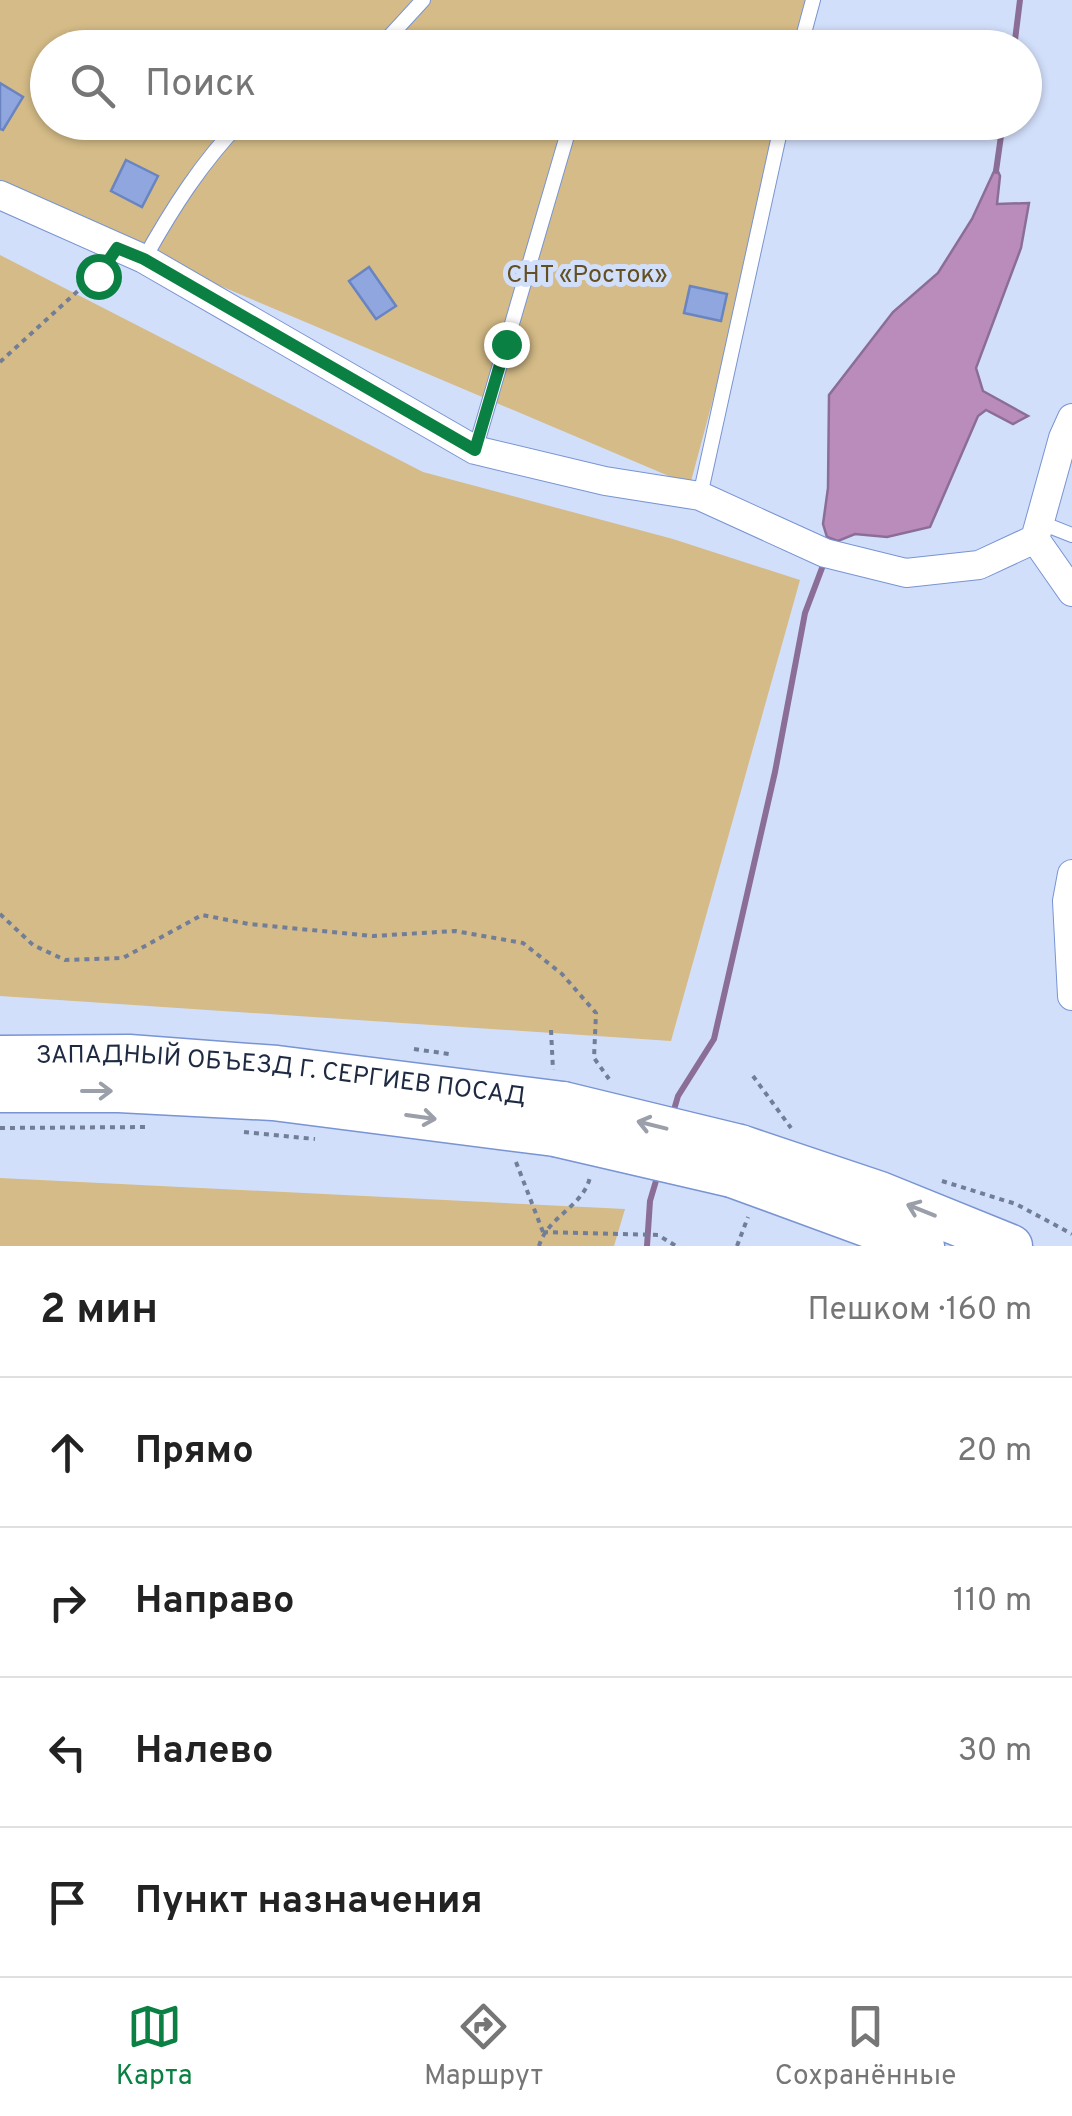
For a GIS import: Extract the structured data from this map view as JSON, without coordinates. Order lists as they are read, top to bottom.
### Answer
{
  "streets": {
    "main road": ["ЗАПАДНЫЙ ОБЪЕЗД Г. СЕРГИЕВ ПОСАД"]
  },
  "parks": ["СНТ «Росток»"],
  "page": {
    "search": "Поиск",
    "heading": ["2 мин", "Пешком · 160 m"],
    "list": [
      ["Прямо", "20 m"],
      ["Направо", "110 m"],
      ["Налево", "30 m"],
      "Пункт назначения"
    ],
    "nav": ["Карта", "Маршрут", "Сохранённые"]
  }
}
